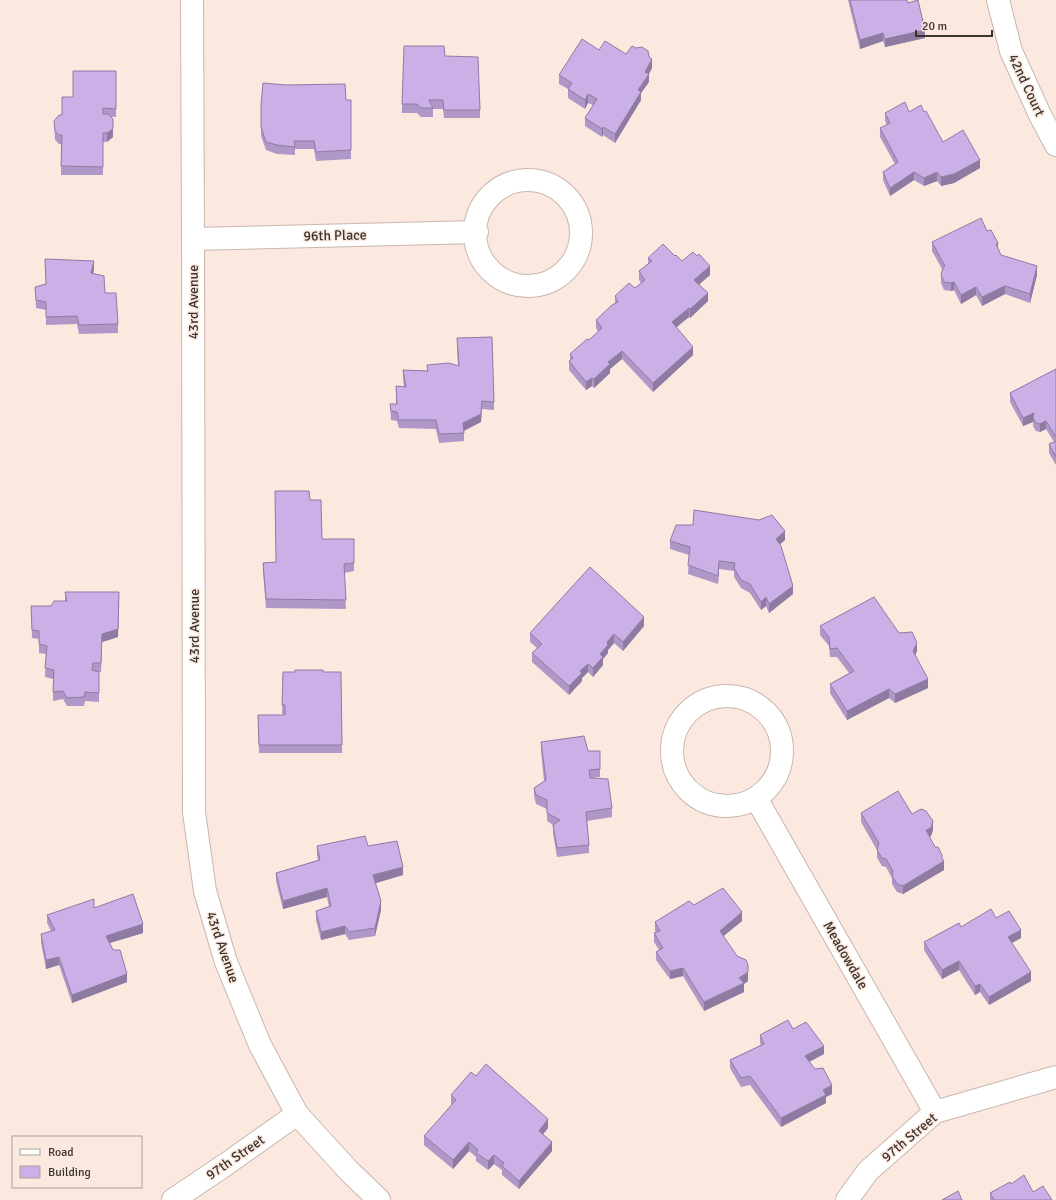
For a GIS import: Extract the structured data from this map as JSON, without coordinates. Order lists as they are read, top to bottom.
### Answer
{
  "streets": {
    "street": [
      "42nd Court",
      "96th Place",
      "43rd Avenue",
      "Meadowdale",
      "97th Street"
    ]
  },
  "crossings": [
    ["96th Place", "43rd Avenue"],
    ["43rd Avenue", "97th Street"],
    ["Meadowdale", "97th Street"]
  ],
  "legend": ["Road", "Building"],
  "scale_bar": "20 m"
}
